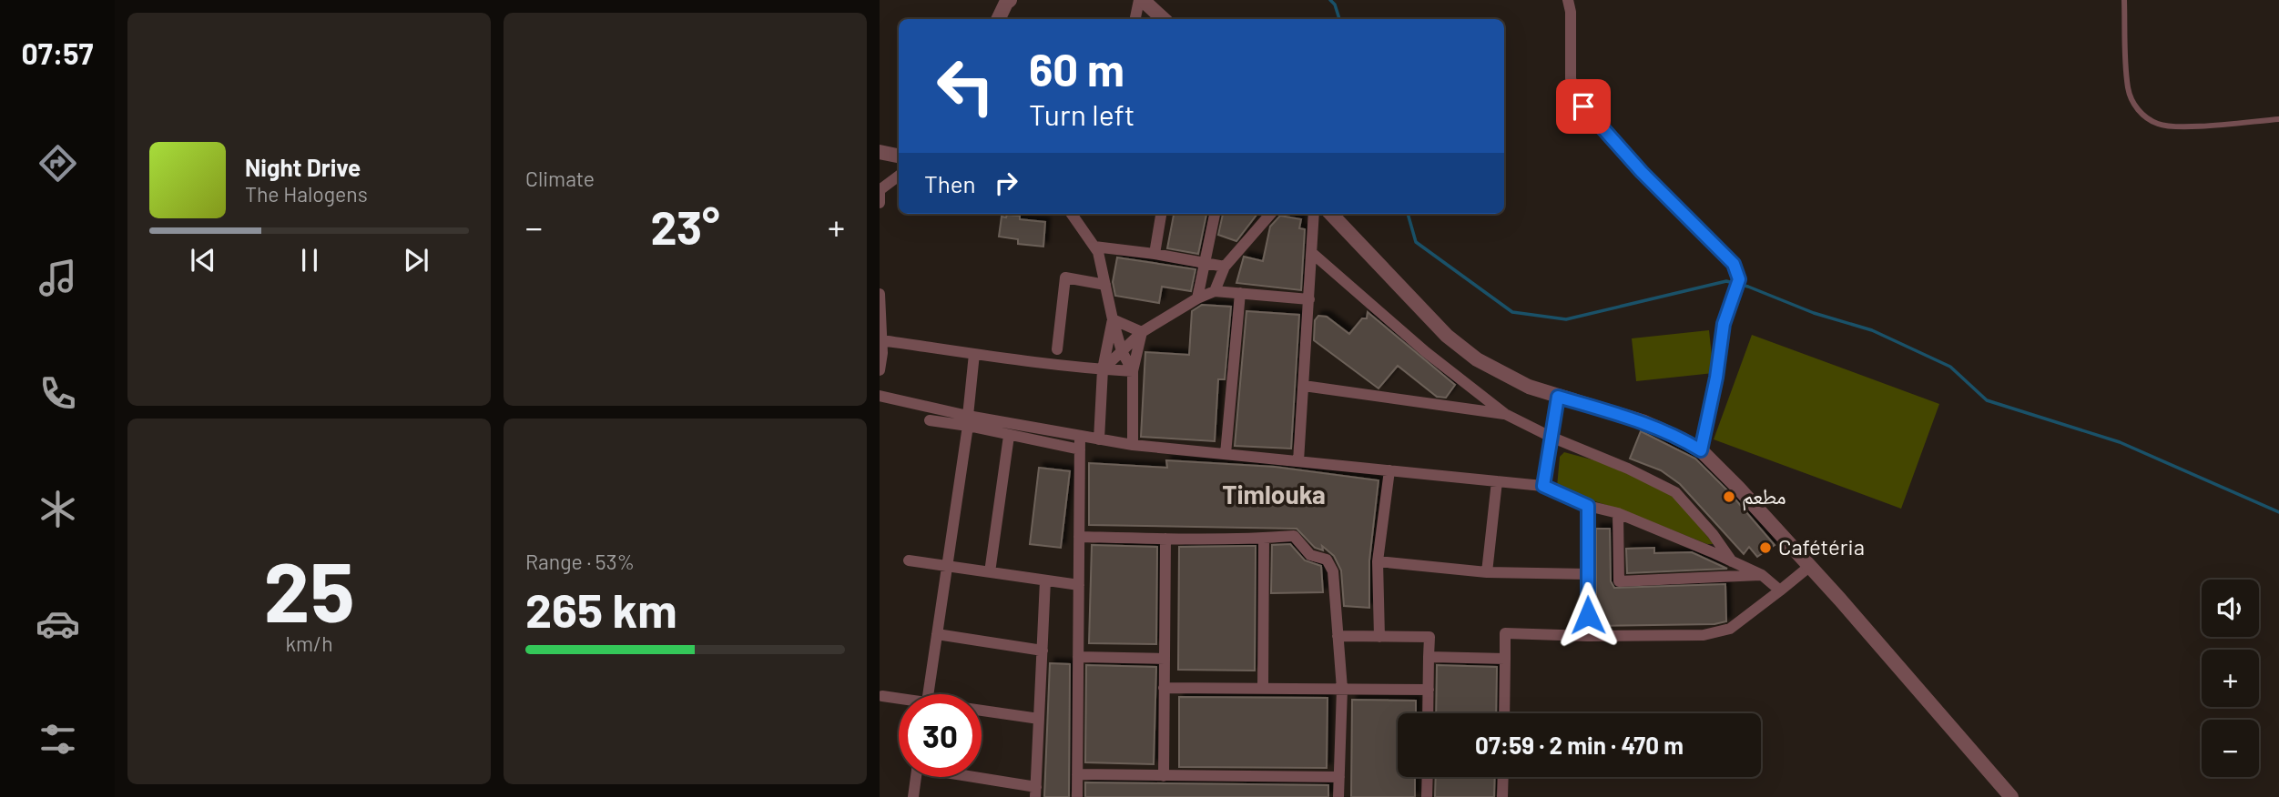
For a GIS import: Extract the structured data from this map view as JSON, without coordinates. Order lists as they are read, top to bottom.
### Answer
{
  "districts": ["Timlouka"],
  "places": ["مطعم", "Cafétéria"],
  "page": {
    "tabs": "07:57",
    "tile": [
      "Climate",
      ["25", "km/h"],
      ["Range · 53%", "265 km"]
    ],
    "turn": ["60 m", "Turn left"],
    "song": ["Night Drive", "The Halogens"],
    "then": "Then",
    "heat": ["−", "23°", "+"],
    "map_buttons": ["+", "−"],
    "limit": "30",
    "trip": "07:59 · 2 min · 470 m"
  }
}
